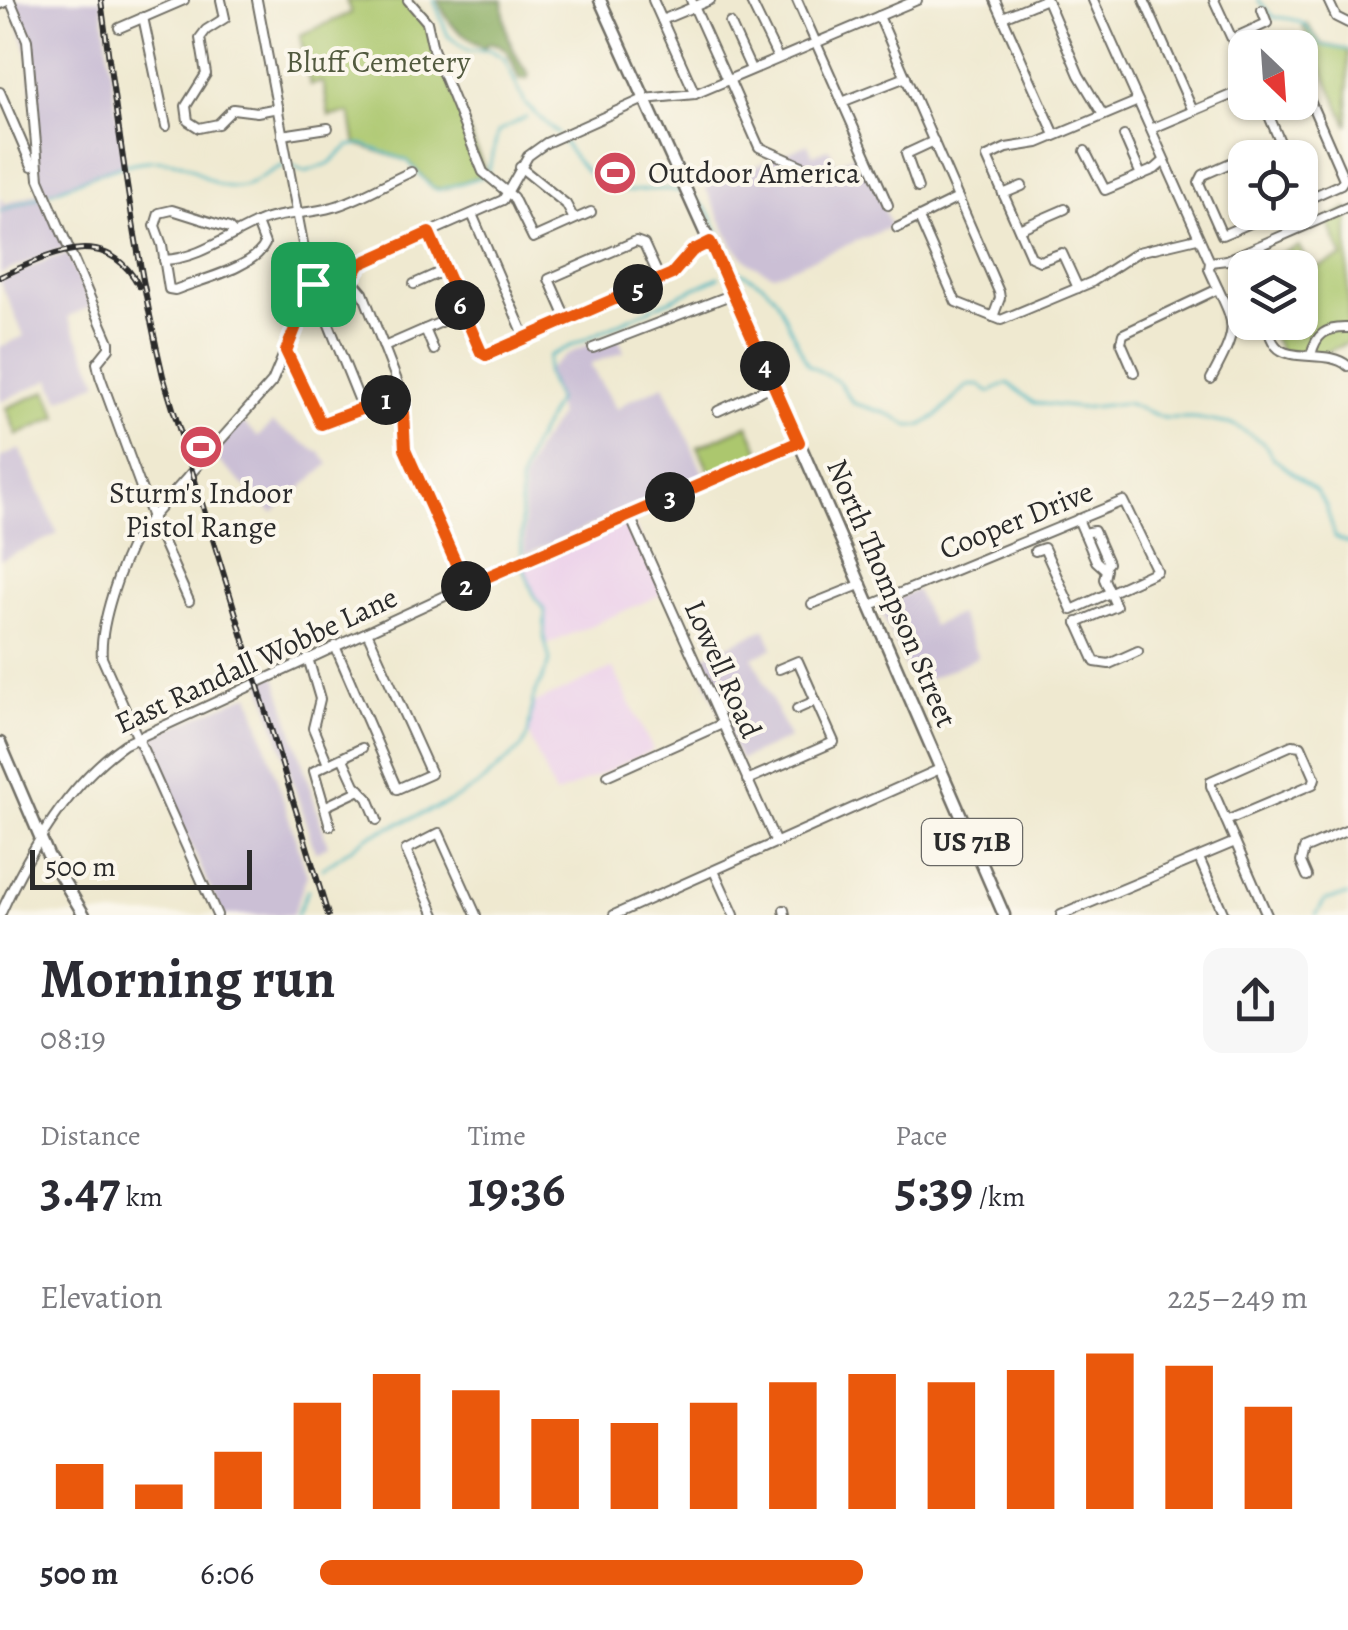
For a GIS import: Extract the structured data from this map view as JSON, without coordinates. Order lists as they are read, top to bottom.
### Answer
{
  "streets": {
    "main road": ["North Thompson Street", "US 71B"],
    "street": ["Cooper Drive", "East Randall Wobbe Lane", "Lowell Road"]
  },
  "crossings": [
    ["Cooper Drive", "North Thompson Street"],
    ["North Thompson Street", "East Randall Wobbe Lane"],
    ["North Thompson Street", "US 71B"],
    ["East Randall Wobbe Lane", "Lowell Road"]
  ],
  "parks": ["Bluff Cemetery"],
  "places": {
    "sports": ["Outdoor America", "Sturm's Indoor Pistol Range"]
  },
  "scale_bar": "500 m",
  "north": "bottom right",
  "page": {
    "pins": [
      "5",
      "6",
      "4",
      "1",
      "3",
      "2"
    ],
    "scale": "500 m",
    "heading": ["Morning run", "08:19"],
    "stats": [
      ["Distance", "3.47 km"],
      ["Time", "19:36"],
      ["Pace", "5:39 /km"]
    ],
    "chart": ["Elevation", "225–249 m"],
    "list": [
      {
        "name": "500 m",
        "note": "6:06"
      }
    ]
  }
}
